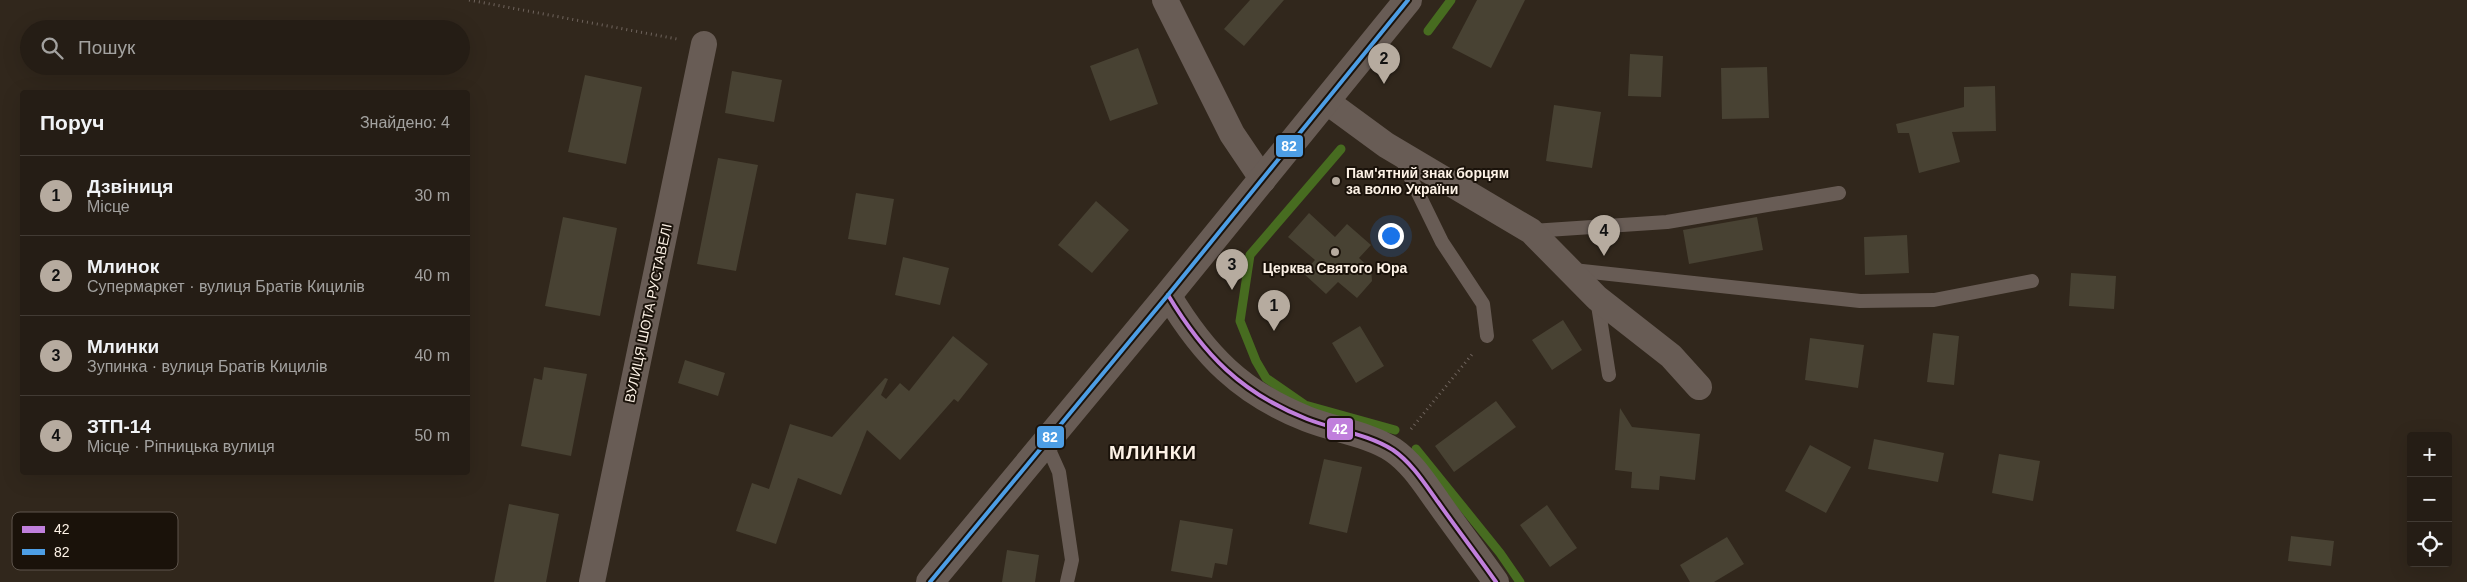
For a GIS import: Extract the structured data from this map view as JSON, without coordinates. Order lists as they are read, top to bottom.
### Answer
{
  "streets": {
    "street": ["ВУЛИЦЯ ШОТА РУСТАВЕЛІ"]
  },
  "districts": ["МЛИНКИ"],
  "places": ["Пам'ятний знак борцям за волю України", "Церква Святого Юра"],
  "lines": ["transit line 82", "transit line 42"],
  "legend": ["42", "82"],
  "page": {
    "search": "Пошук",
    "pins": [
      "2",
      "4",
      "3",
      "1"
    ],
    "heading": ["Поруч", "Знайдено: 4"],
    "list": [
      {
        "mark": "1",
        "name": "Дзвіниця",
        "note": "Місце",
        "value": "30 m"
      },
      {
        "mark": "2",
        "name": "Млинок",
        "note": "Супермаркет · вулиця Братів Кицилів",
        "value": "40 m"
      },
      {
        "mark": "3",
        "name": "Млинки",
        "note": "Зупинка · вулиця Братів Кицилів",
        "value": "40 m"
      },
      {
        "mark": "4",
        "name": "ЗТП-14",
        "note": "Місце · Ріпницька вулиця",
        "value": "50 m"
      }
    ],
    "map_buttons": ["+", "−"]
  }
}
